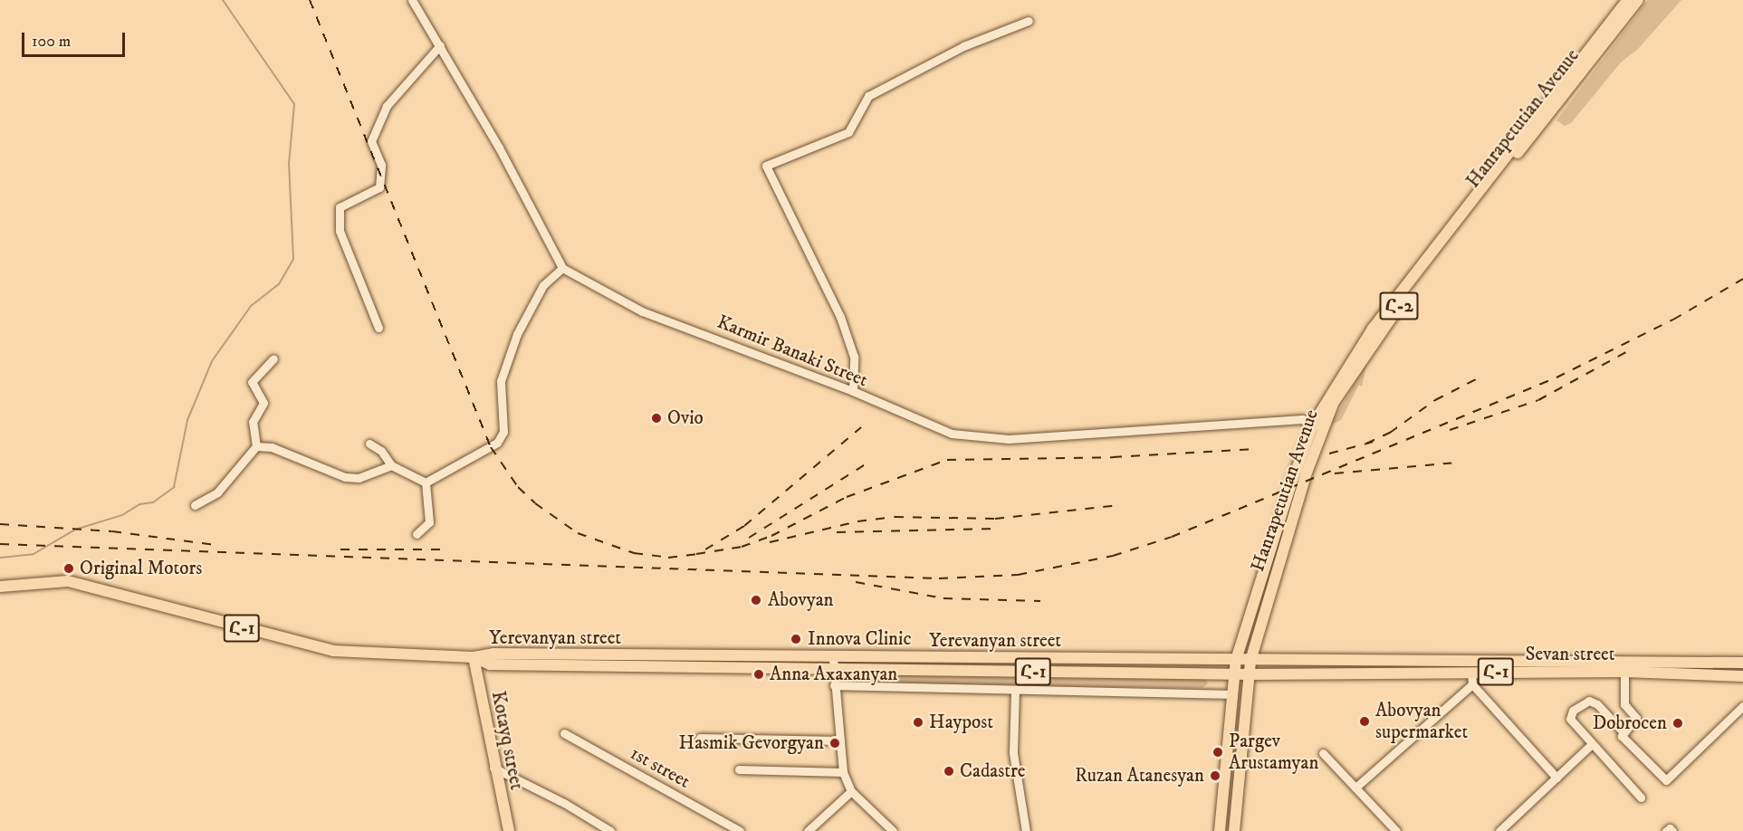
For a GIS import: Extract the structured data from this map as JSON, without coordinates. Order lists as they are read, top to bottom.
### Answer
{
  "streets": {
    "main road": [
      "Hanrapetutian Avenue",
      "Հ-2",
      "Հ-1",
      "Yerevanyan street",
      "Sevan street",
      "Kotayq street"
    ],
    "street": ["Karmir Banaki Street", "1st street"]
  },
  "crossings": [
    ["Hanrapetutian Avenue", "Հ-2"],
    ["Hanrapetutian Avenue", "Karmir Banaki Street"],
    ["Hanrapetutian Avenue", "Yerevanyan street"],
    ["Hanrapetutian Avenue", "Sevan street"],
    ["Հ-2", "Karmir Banaki Street"],
    ["Հ-1", "Yerevanyan street"],
    ["Հ-1", "Kotayq street"],
    ["Yerevanyan street", "Sevan street"],
    ["Yerevanyan street", "Kotayq street"]
  ],
  "places": [
    "Ovio",
    "Original Motors",
    "Abovyan",
    "Innova Clinic",
    "Anna Axaxanyan",
    "Abovyan supermarket",
    "Haypost",
    "Dobrocen",
    "Hasmik Gevorgyan",
    "Pargev Arustamyan",
    "Cadastre",
    "Ruzan Atanesyan"
  ],
  "scale_bar": "100 m"
}
